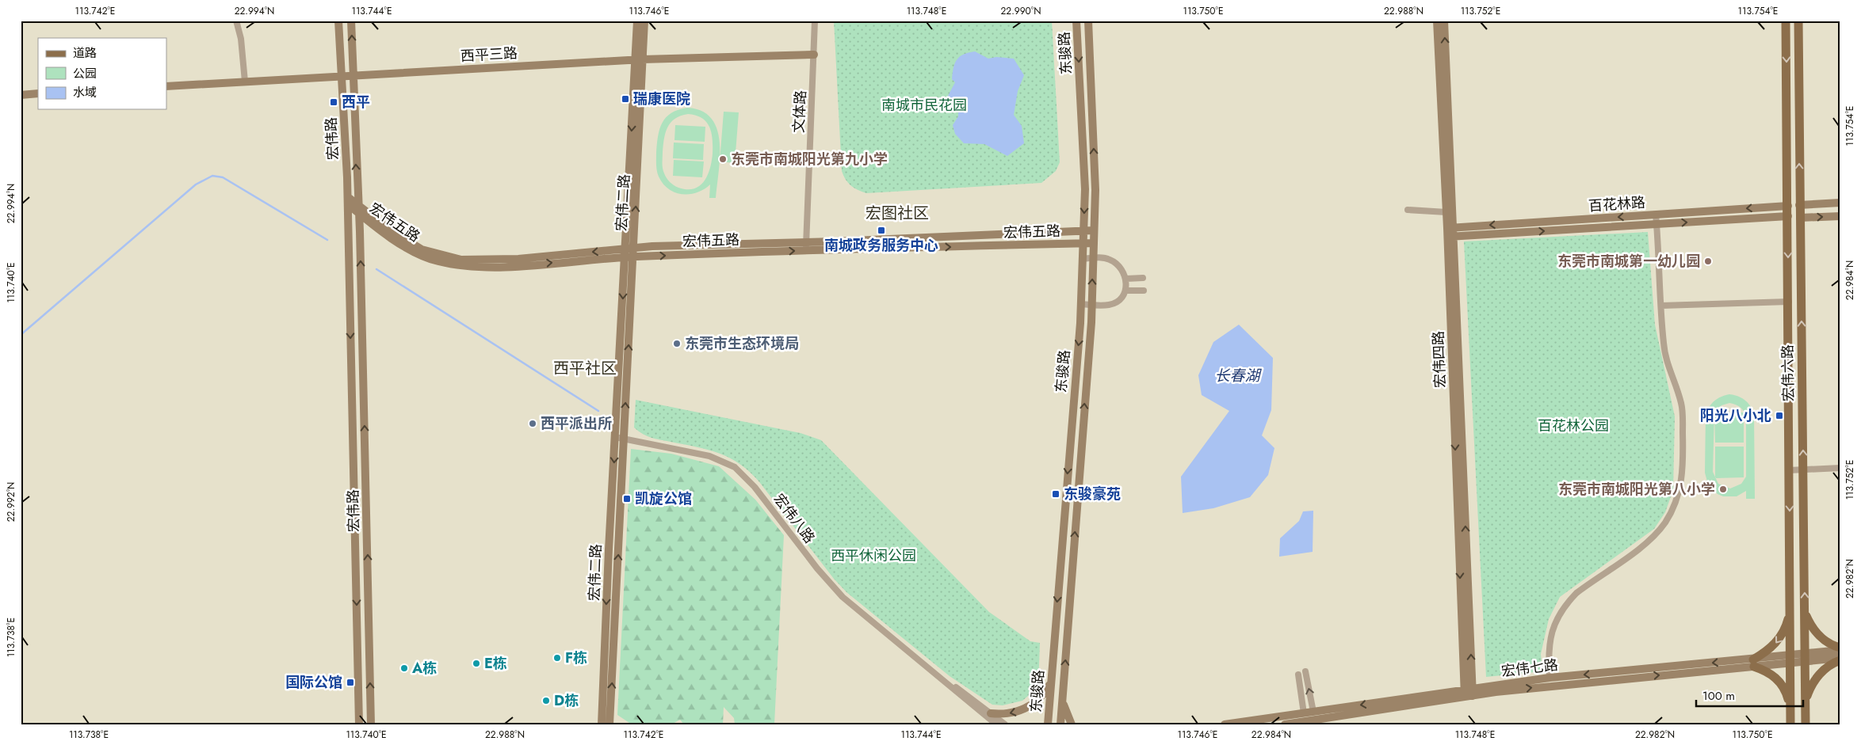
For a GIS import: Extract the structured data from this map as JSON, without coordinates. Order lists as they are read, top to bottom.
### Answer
{
  "streets": {
    "main road": ["宏伟六路"],
    "street": [
      "东骏路",
      "西平三路",
      "文体路",
      "宏伟路",
      "宏伟二路",
      "百花林路",
      "宏伟五路",
      "宏伟四路",
      "宏伟八路",
      "宏伟七路"
    ]
  },
  "crossings": [
    ["东骏路", "宏伟五路"],
    ["西平三路", "文体路"],
    ["西平三路", "宏伟路"],
    ["西平三路", "宏伟二路"],
    ["文体路", "宏伟五路"],
    ["宏伟路", "宏伟五路"],
    ["宏伟二路", "宏伟五路"],
    ["宏伟二路", "宏伟八路"],
    ["百花林路", "宏伟四路"],
    ["百花林路", "宏伟六路"],
    ["宏伟四路", "宏伟七路"],
    ["宏伟六路", "宏伟七路"]
  ],
  "districts": ["宏图社区", "西平社区"],
  "water": ["长春湖"],
  "parks": ["南城市民花园", "百花林公园", "西平休闲公园"],
  "places": {
    "transit": [
      "瑞康医院",
      "西平",
      "南城政务服务中心",
      "阳光八小北",
      "东骏豪苑",
      "凯旋公馆",
      "国际公馆"
    ],
    "other": [
      "东莞市南城阳光第九小学",
      "东莞市南城第一幼儿园",
      "东莞市生态环境局",
      "西平派出所",
      "东莞市南城阳光第八小学",
      "F栋",
      "E栋",
      "A栋",
      "D栋"
    ]
  },
  "legend": ["道路", "公园", "水域"],
  "scale_bar": "100 m",
  "coordinates": [
    "113.742°E",
    "22.994°N",
    "113.744°E",
    "113.746°E",
    "113.748°E",
    "22.990°N",
    "113.750°E",
    "22.988°N",
    "113.752°E",
    "113.754°E",
    "22.984°N",
    "113.740°E",
    "22.992°N",
    "22.982°N",
    "113.738°E"
  ]
}
